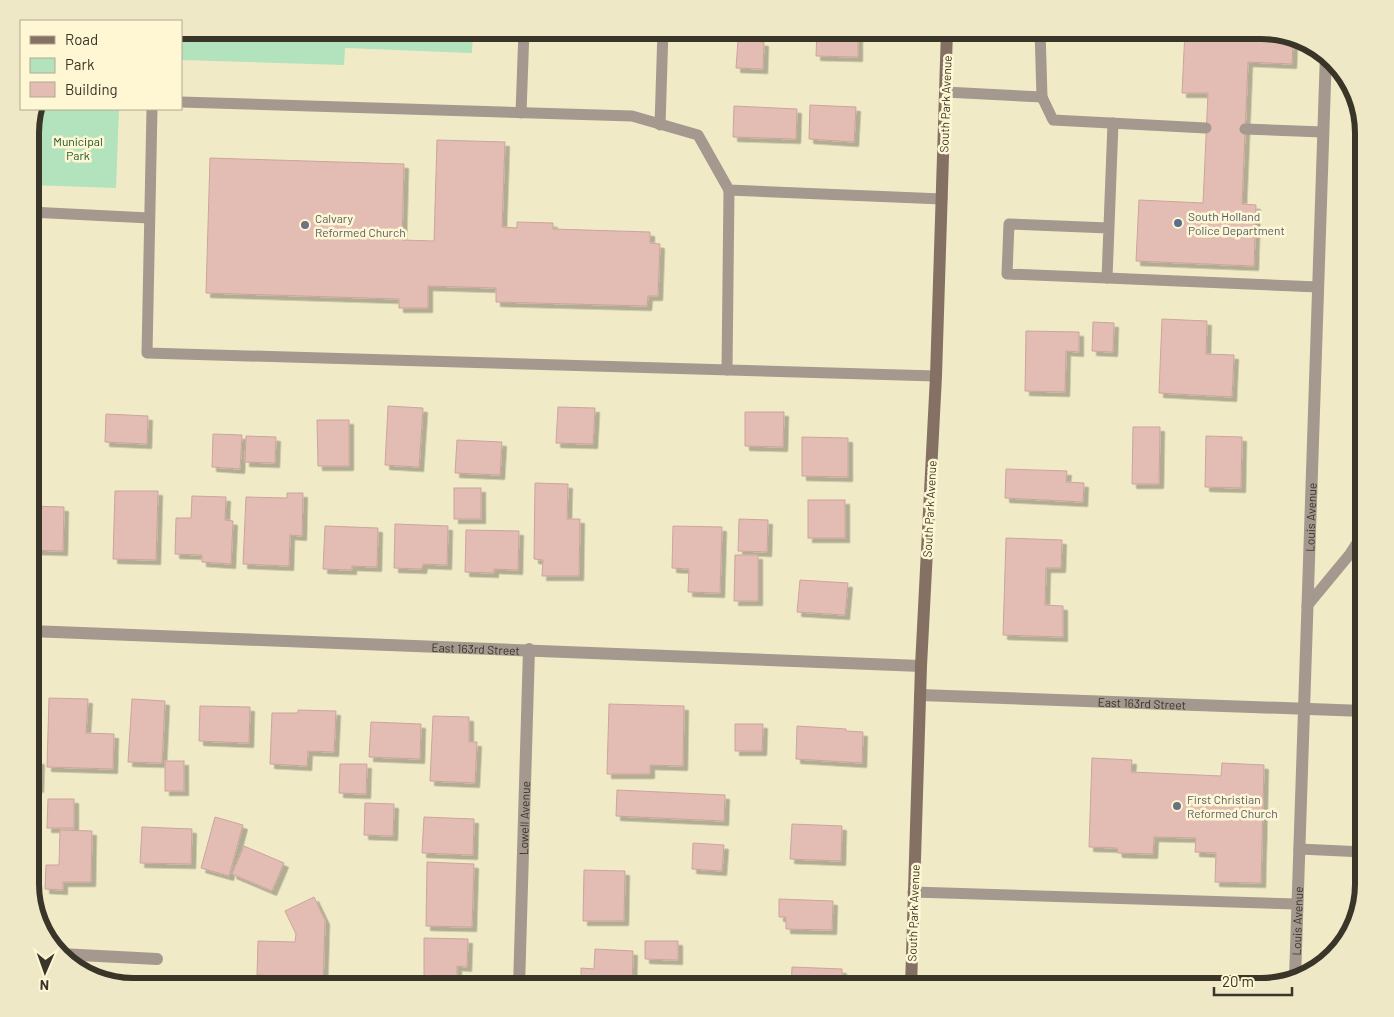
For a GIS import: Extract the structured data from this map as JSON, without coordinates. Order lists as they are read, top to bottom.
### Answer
{
  "streets": {
    "street": [
      "South Park Avenue",
      "Louis Avenue",
      "East 163rd Street",
      "Lowell Avenue"
    ]
  },
  "crossings": [
    ["South Park Avenue", "East 163rd Street"],
    ["Louis Avenue", "East 163rd Street"],
    ["East 163rd Street", "Lowell Avenue"]
  ],
  "parks": ["Municipal Park"],
  "places": ["South Holland Police Department", "Calvary Reformed Church", "First Christian Reformed Church"],
  "legend": ["Road", "Park", "Building"],
  "scale_bar": "20 m",
  "north": "bottom"
}
